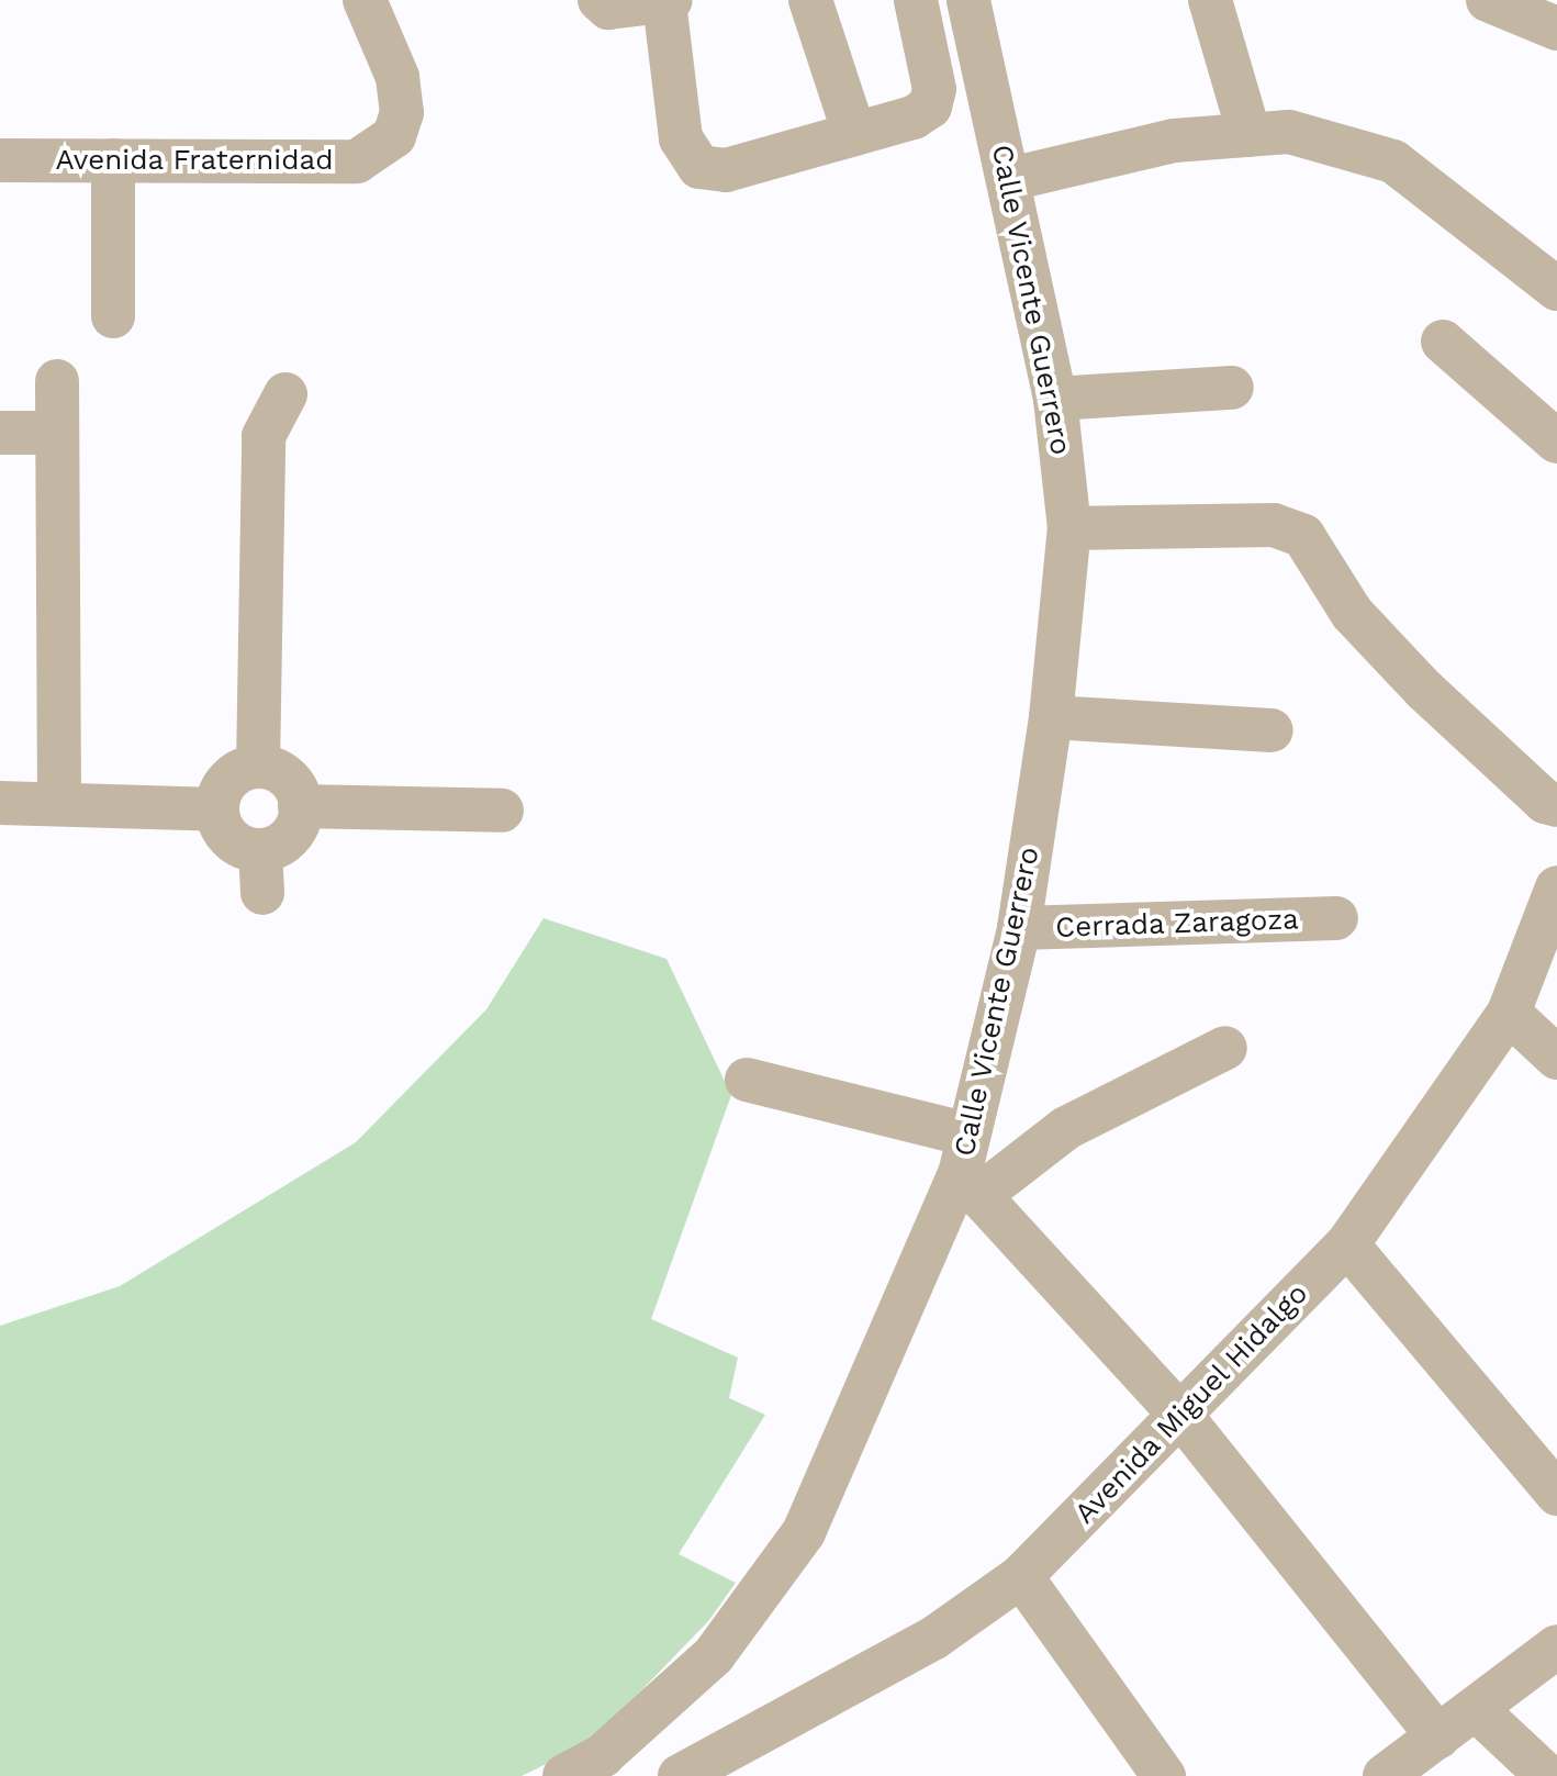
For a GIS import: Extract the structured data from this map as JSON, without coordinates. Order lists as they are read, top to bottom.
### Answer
{
  "streets": {
    "street": [
      "Avenida Fraternidad",
      "Calle Vicente Guerrero",
      "Cerrada Zaragoza",
      "Avenida Miguel Hidalgo"
    ]
  },
  "crossings": [
    ["Calle Vicente Guerrero", "Cerrada Zaragoza"]
  ]
}
